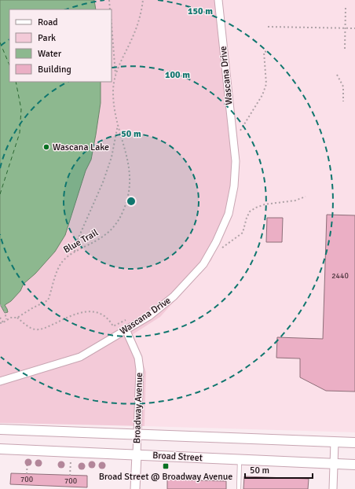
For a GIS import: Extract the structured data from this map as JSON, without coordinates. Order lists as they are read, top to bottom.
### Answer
{
  "streets": {
    "main road": ["Broad Street"],
    "street": ["Wascana Drive", "Broadway Avenue"],
    "path": ["Blue Trail"]
  },
  "crossings": [
    ["Wascana Drive", "Broadway Avenue"],
    ["Broadway Avenue", "Broad Street"]
  ],
  "places": {
    "other": ["Wascana Lake"],
    "transit": ["Broad Street @ Broadway Avenue"]
  },
  "house_numbers": ["2440", "700", "700"],
  "legend": [
    "Road",
    "Park",
    "Water",
    "Building"
  ],
  "scale_bar": "50 m",
  "rings": ["150 m", "100 m", "50 m"]
}
